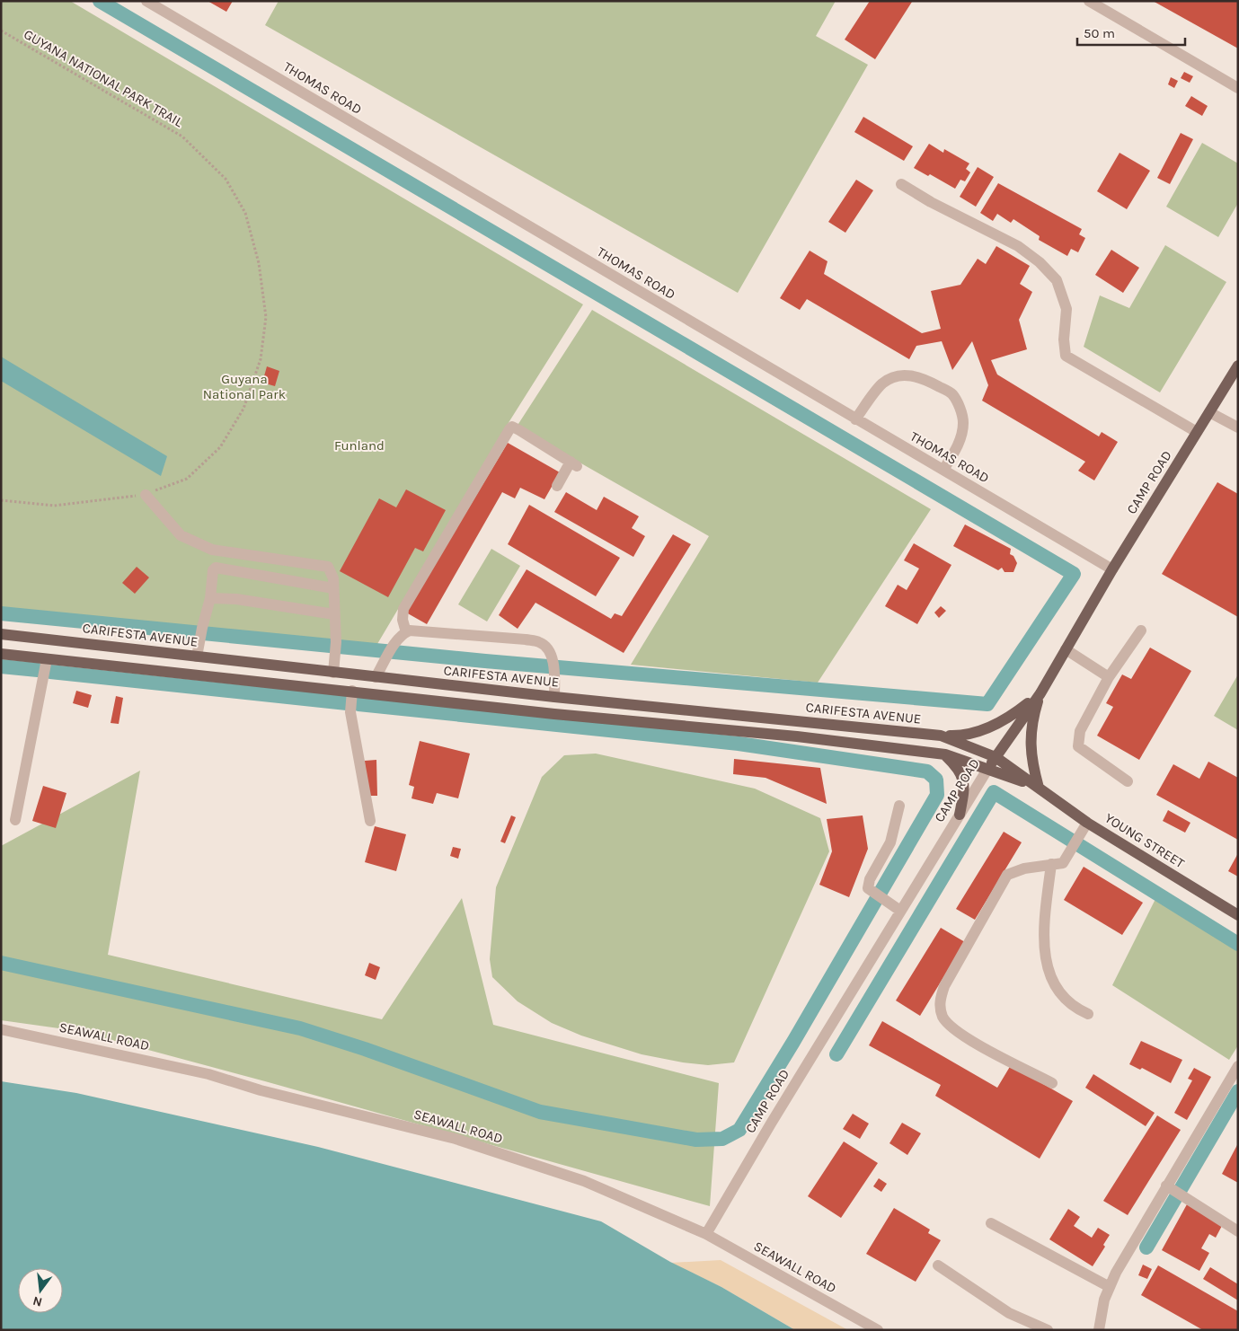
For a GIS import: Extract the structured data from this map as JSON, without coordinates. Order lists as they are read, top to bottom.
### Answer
{
  "streets": {
    "main road": ["CAMP ROAD", "CARIFESTA AVENUE", "YOUNG STREET"],
    "street": ["THOMAS ROAD", "SEAWALL ROAD"],
    "path": ["GUYANA NATIONAL PARK TRAIL"]
  },
  "crossings": [
    ["THOMAS ROAD", "CAMP ROAD"],
    ["CAMP ROAD", "CARIFESTA AVENUE"],
    ["CAMP ROAD", "YOUNG STREET"],
    ["CAMP ROAD", "SEAWALL ROAD"],
    ["CARIFESTA AVENUE", "YOUNG STREET"]
  ],
  "parks": ["Guyana National Park", "Funland"],
  "scale_bar": "50 m",
  "north": "bottom"
}
